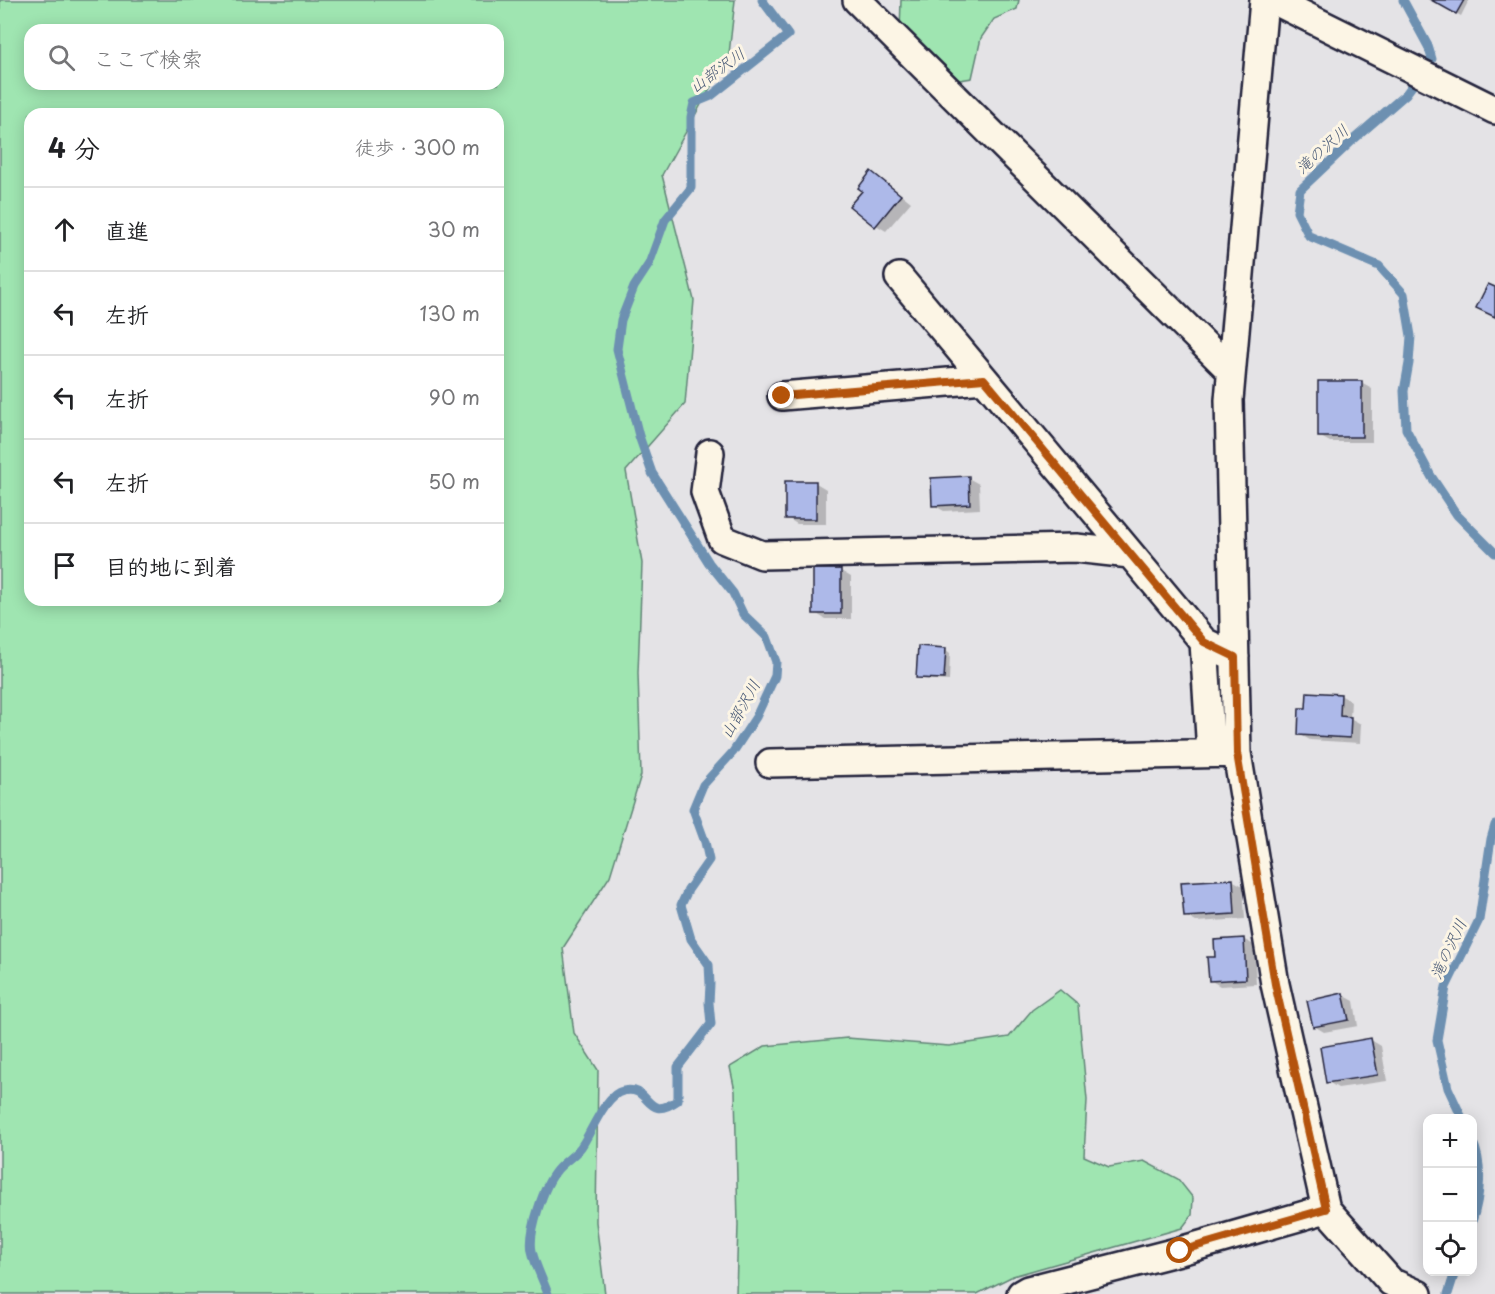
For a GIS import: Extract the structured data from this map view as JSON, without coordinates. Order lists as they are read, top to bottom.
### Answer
{
  "water": ["山部沢川", "滝の沢川"],
  "page": {
    "search": "ここで検索",
    "heading": ["4 分", "徒歩 · 300 m"],
    "list": [
      ["直進", "30 m"],
      ["左折", "130 m"],
      ["左折", "90 m"],
      ["左折", "50 m"],
      "目的地に到着"
    ],
    "map_buttons": ["+", "−"]
  }
}
